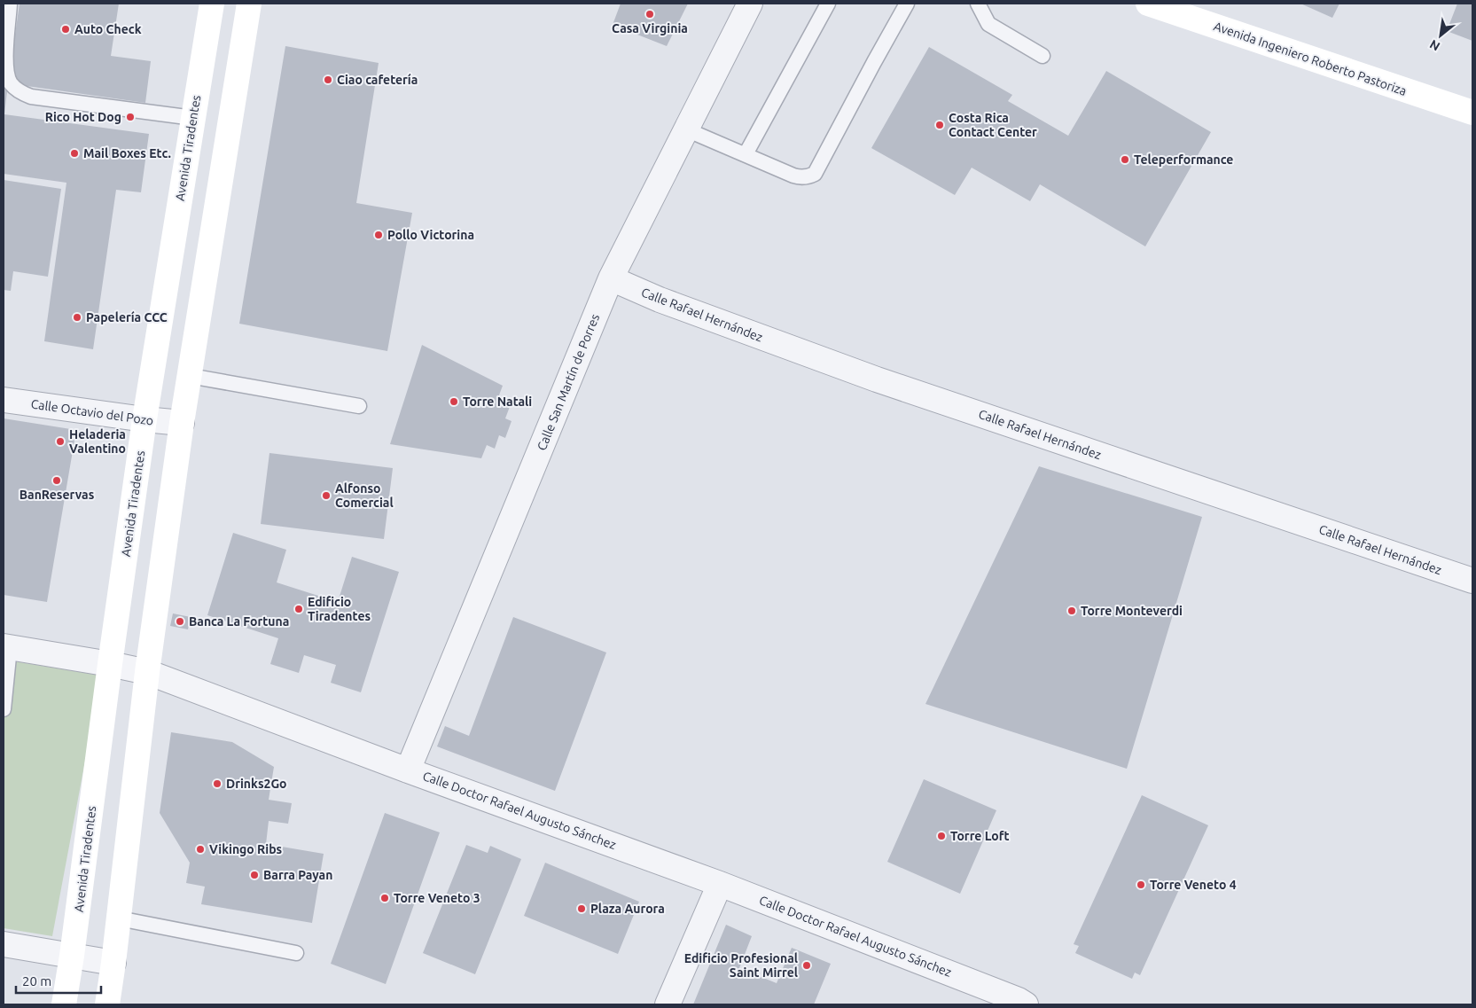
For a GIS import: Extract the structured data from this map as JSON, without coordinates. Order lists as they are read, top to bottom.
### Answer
{
  "streets": {
    "main road": ["Avenida Ingeniero Roberto Pastoriza", "Avenida Tiradentes"],
    "street": [
      "Calle Rafael Hernández",
      "Calle San Martín de Porres",
      "Calle Octavio del Pozo",
      "Calle Doctor Rafael Augusto Sánchez"
    ]
  },
  "crossings": [
    ["Avenida Tiradentes", "Calle Octavio del Pozo"],
    ["Avenida Tiradentes", "Calle Doctor Rafael Augusto Sánchez"],
    ["Calle Rafael Hernández", "Calle San Martín de Porres"],
    ["Calle San Martín de Porres", "Calle Doctor Rafael Augusto Sánchez"]
  ],
  "places": [
    "Casa Virginia",
    "Auto Check",
    "Ciao cafetería",
    "Rico Hot Dog",
    "Costa Rica Contact Center",
    "Mail Boxes Etc.",
    "Teleperformance",
    "Pollo Victorina",
    "Papelería CCC",
    "Torre Natali",
    "Heladeria Valentino",
    "BanReservas",
    "Alfonso Comercial",
    "Edificio Tiradentes",
    "Torre Monteverdi",
    "Banca La Fortuna",
    "Drinks2Go",
    "Torre Loft",
    "Vikingo Ribs",
    "Barra Payan",
    "Torre Veneto 4",
    "Torre Veneto 3",
    "Plaza Aurora",
    "Edificio Profesional Saint Mirrel"
  ],
  "scale_bar": "20 m",
  "north": "bottom left"
}
